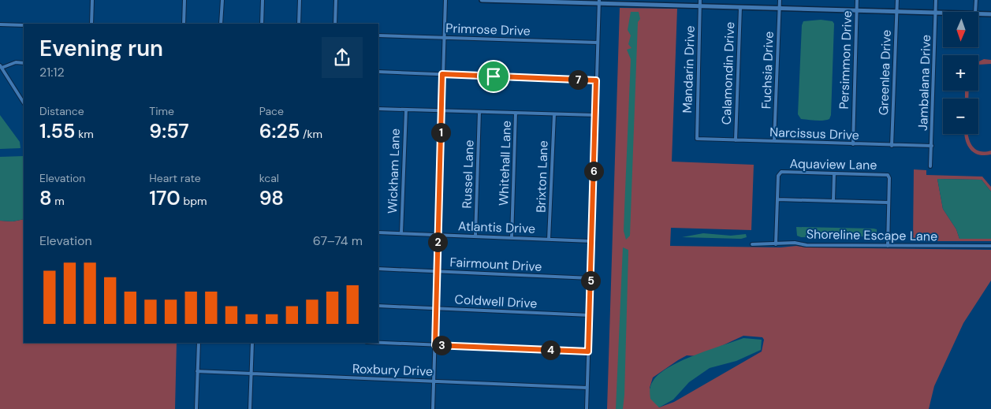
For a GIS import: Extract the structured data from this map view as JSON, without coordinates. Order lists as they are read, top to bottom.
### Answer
{
  "streets": {
    "street": [
      "Primrose Drive",
      "Persimmon Drive",
      "Mandarin Drive",
      "Fuchsia Drive",
      "Greenlea Drive",
      "Calamondin Drive",
      "Jambalana Drive",
      "Narcissus Drive",
      "Whitehall Lane",
      "Aquaview Lane",
      "Wickham Lane",
      "Russel Lane",
      "Brixton Lane",
      "Atlantis Drive",
      "Shoreline Escape Lane",
      "Fairmount Drive",
      "Coldwell Drive",
      "Roxbury Drive"
    ]
  },
  "crossings": [
    ["Persimmon Drive", "Narcissus Drive"],
    ["Mandarin Drive", "Narcissus Drive"],
    ["Fuchsia Drive", "Narcissus Drive"],
    ["Greenlea Drive", "Narcissus Drive"],
    ["Calamondin Drive", "Narcissus Drive"],
    ["Jambalana Drive", "Narcissus Drive"],
    ["Whitehall Lane", "Atlantis Drive"],
    ["Aquaview Lane", "Shoreline Escape Lane"],
    ["Wickham Lane", "Atlantis Drive"],
    ["Russel Lane", "Atlantis Drive"],
    ["Brixton Lane", "Atlantis Drive"]
  ],
  "north": "bottom",
  "page": {
    "map_buttons": ["+", "−"],
    "heading": ["Evening run", "21:12"],
    "pins": [
      "7",
      "1",
      "6",
      "2",
      "5",
      "3",
      "4"
    ],
    "stats": [
      ["Distance", "1.55 km"],
      ["Time", "9:57"],
      ["Pace", "6:25 /km"],
      ["Elevation", "8 m"],
      ["Heart rate", "170 bpm"],
      ["kcal", "98"]
    ],
    "chart": ["Elevation", "67–74 m"]
  }
}
